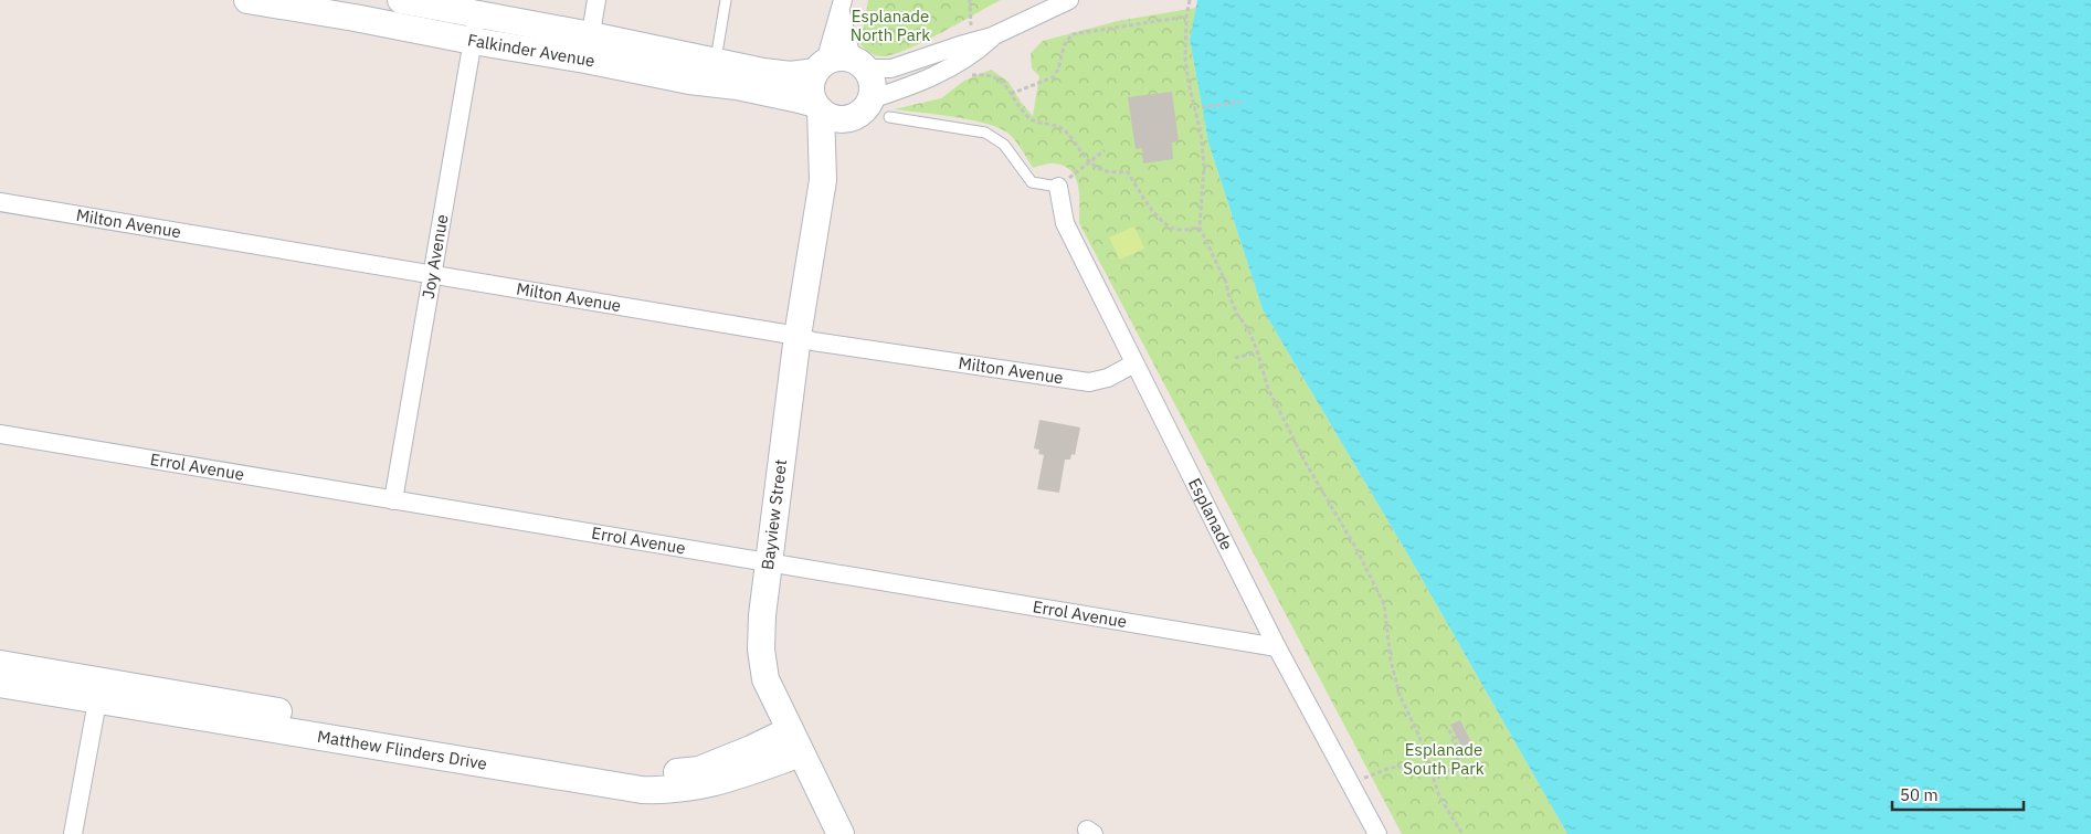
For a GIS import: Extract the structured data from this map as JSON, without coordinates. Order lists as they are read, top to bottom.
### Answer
{
  "streets": {
    "street": [
      "Falkinder Avenue",
      "Milton Avenue",
      "Joy Avenue",
      "Errol Avenue",
      "Esplanade",
      "Bayview Street",
      "Matthew Flinders Drive"
    ]
  },
  "crossings": [
    ["Falkinder Avenue", "Joy Avenue"],
    ["Falkinder Avenue", "Bayview Street"],
    ["Milton Avenue", "Joy Avenue"],
    ["Milton Avenue", "Esplanade"],
    ["Milton Avenue", "Bayview Street"],
    ["Joy Avenue", "Errol Avenue"],
    ["Errol Avenue", "Esplanade"],
    ["Errol Avenue", "Bayview Street"],
    ["Bayview Street", "Matthew Flinders Drive"]
  ],
  "parks": ["Esplanade North Park", "Esplanade South Park"],
  "scale_bar": "50 m"
}
